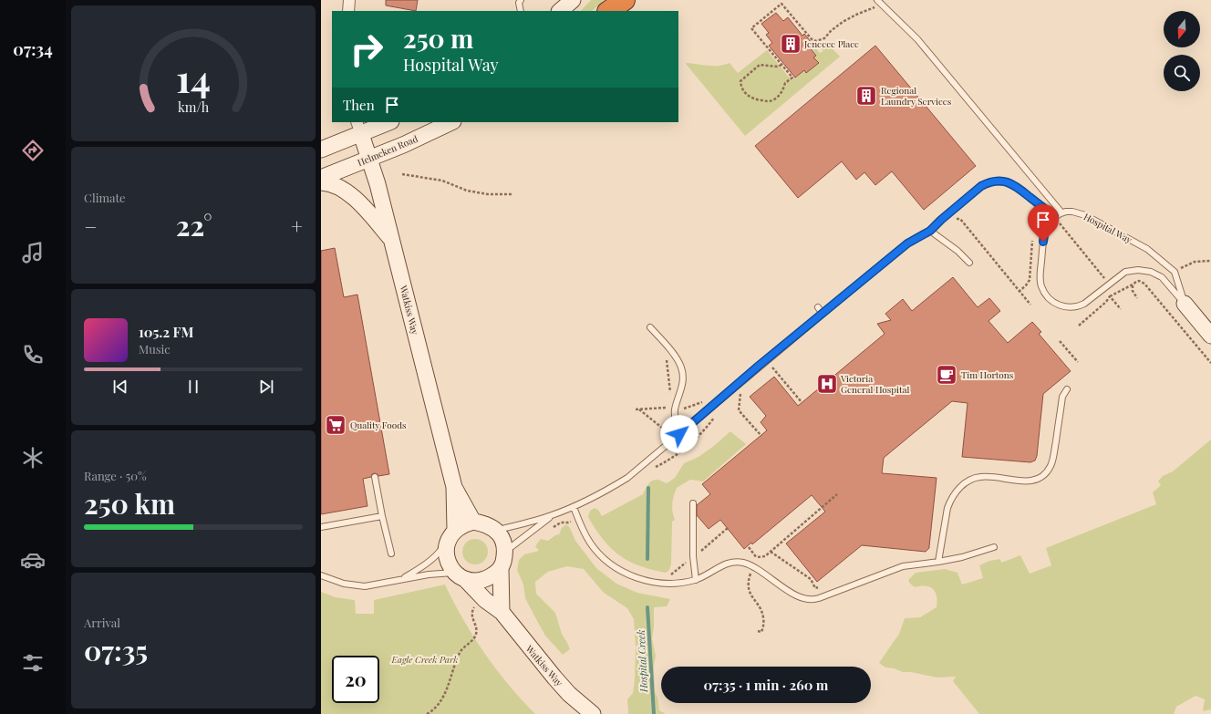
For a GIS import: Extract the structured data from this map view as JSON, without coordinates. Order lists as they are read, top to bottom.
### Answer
{
  "streets": {
    "street": ["Helmcken Road", "Watkiss Way"],
    "lane": ["Hospital Way"]
  },
  "crossings": [
    ["Helmcken Road", "Watkiss Way"]
  ],
  "water": ["Hospital Creek"],
  "parks": ["Eagle Creek Park"],
  "places": {
    "building": ["Jeneece Place", "Regional Laundry Services"],
    "cafe": ["Tim Hortons"],
    "hospital": ["Victoria General Hospital"],
    "supermarket": ["Quality Foods"]
  },
  "north": "bottom",
  "page": {
    "tabs": "07:34",
    "turn": ["250 m", "Hospital Way"],
    "then": "Then",
    "tile": [
      "Climate",
      ["Range · 50%", "250 km"],
      ["Arrival", "07:35"]
    ],
    "heat": ["−", "22°", "+"],
    "song": ["105.2 FM", "Music"],
    "limit": "20",
    "trip": "07:35 · 1 min · 260 m",
    "gauge": ["14", "km/h"]
  }
}
